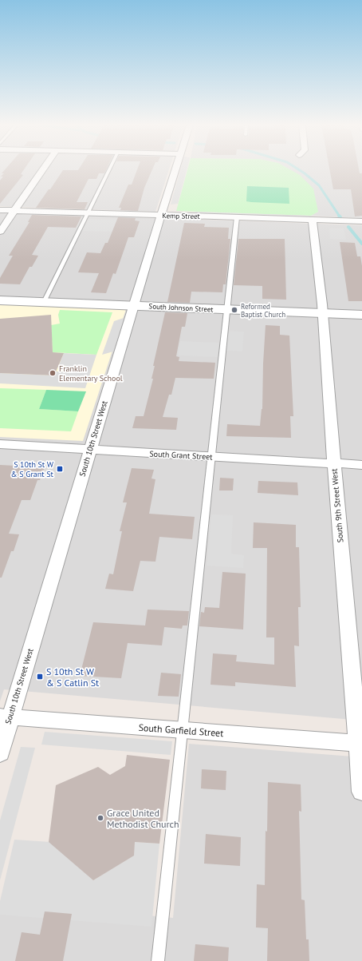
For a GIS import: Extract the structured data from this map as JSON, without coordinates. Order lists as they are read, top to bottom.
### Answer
{
  "streets": {
    "street": [
      "Kemp Street",
      "South Johnson Street",
      "South 10th Street West",
      "South Grant Street",
      "South 9th Street West",
      "South Garfield Street"
    ]
  },
  "crossings": [
    ["Kemp Street", "South 10th Street West"],
    ["Kemp Street", "South 9th Street West"],
    ["South Johnson Street", "South 10th Street West"],
    ["South Johnson Street", "South 9th Street West"],
    ["South 10th Street West", "South Grant Street"],
    ["South 10th Street West", "South Garfield Street"],
    ["South Grant Street", "South 9th Street West"],
    ["South 9th Street West", "South Garfield Street"]
  ],
  "places": {
    "other": ["Reformed Baptist Church", "Franklin Elementary School", "Grace United Methodist Church"],
    "transit": ["S 10th St W & S Grant St", "S 10th St W & S Catlin St"]
  }
}
